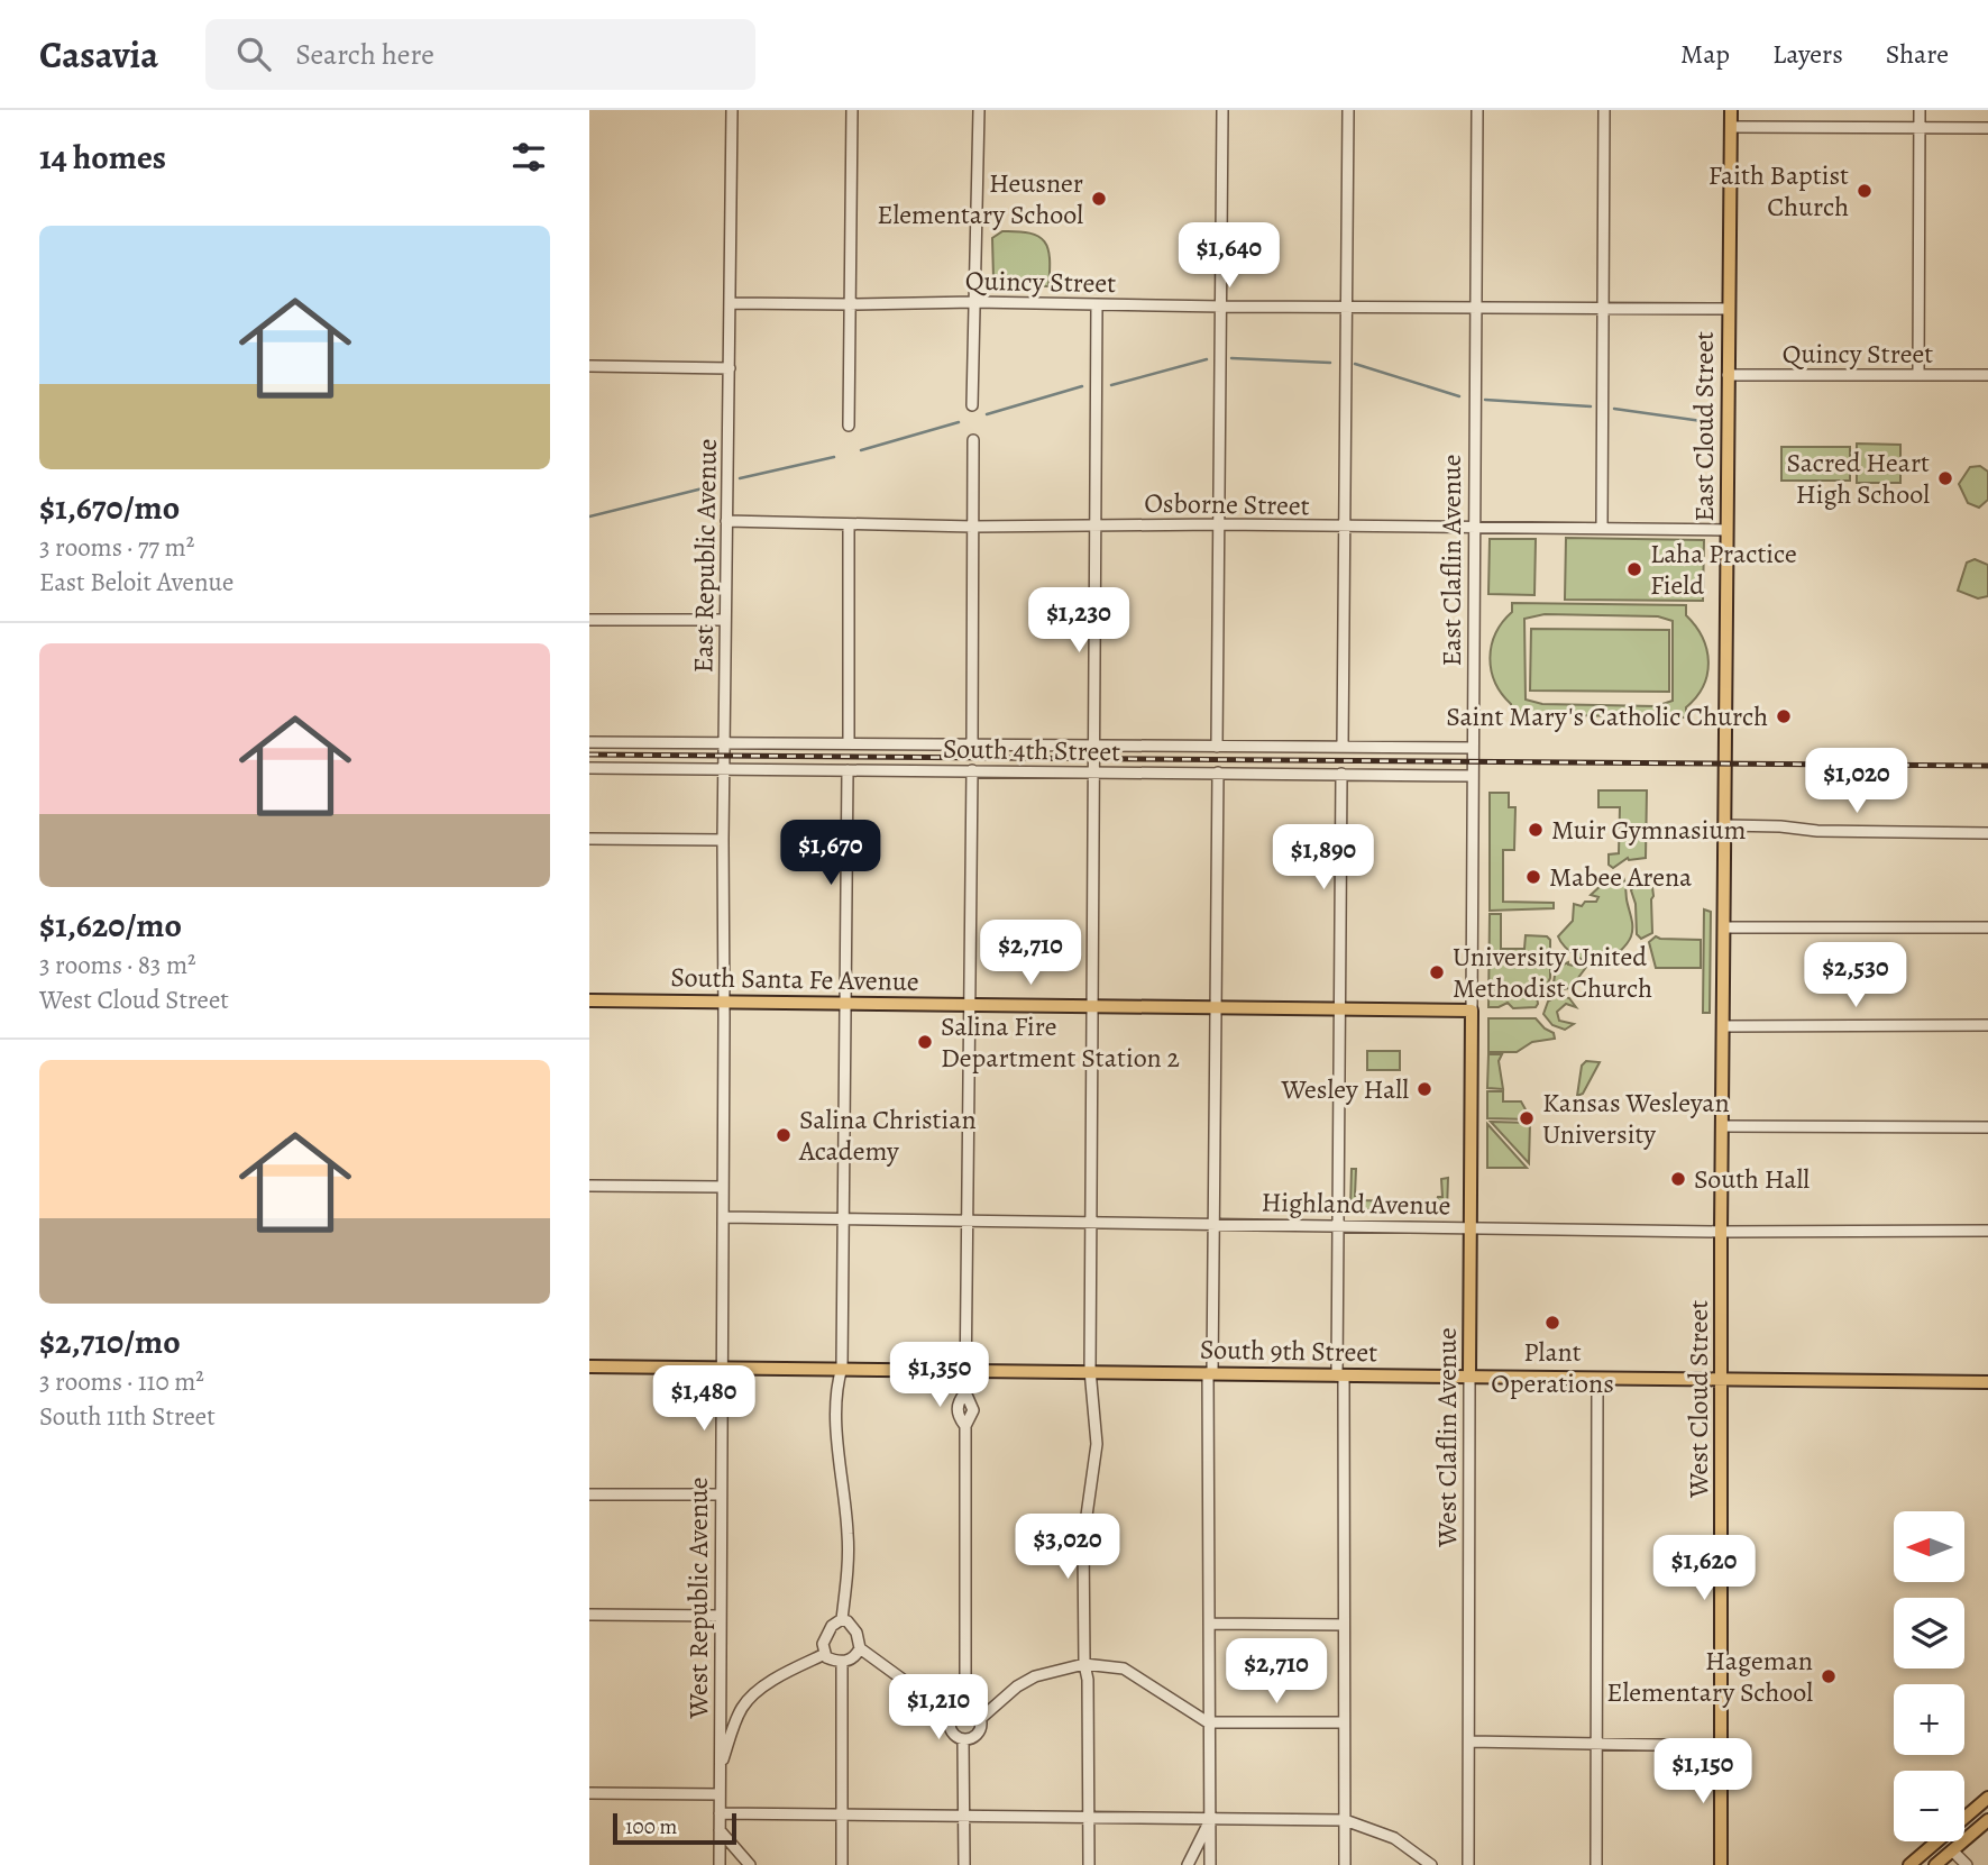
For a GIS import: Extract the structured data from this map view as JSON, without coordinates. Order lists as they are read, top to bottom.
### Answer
{
  "streets": {
    "main road": [
      "East Cloud Street",
      "South Santa Fe Avenue",
      "South 9th Street",
      "West Cloud Street",
      "West Claflin Avenue"
    ],
    "street": [
      "Quincy Street",
      "Osborne Street",
      "East Republic Avenue",
      "East Claflin Avenue",
      "South 4th Street",
      "Highland Avenue",
      "West Republic Avenue"
    ]
  },
  "crossings": [
    ["Quincy Street", "East Cloud Street"],
    ["Quincy Street", "East Republic Avenue"],
    ["Quincy Street", "East Claflin Avenue"],
    ["East Cloud Street", "Osborne Street"],
    ["East Cloud Street", "West Cloud Street"],
    ["Osborne Street", "East Republic Avenue"],
    ["Osborne Street", "East Claflin Avenue"],
    ["East Republic Avenue", "South 4th Street"],
    ["East Republic Avenue", "South Santa Fe Avenue"],
    ["East Republic Avenue", "West Republic Avenue"],
    ["East Claflin Avenue", "South 4th Street"],
    ["East Claflin Avenue", "South Santa Fe Avenue"],
    ["East Claflin Avenue", "West Claflin Avenue"],
    ["South Santa Fe Avenue", "West Claflin Avenue"],
    ["South Santa Fe Avenue", "West Republic Avenue"],
    ["Highland Avenue", "West Cloud Street"],
    ["Highland Avenue", "West Claflin Avenue"],
    ["Highland Avenue", "West Republic Avenue"],
    ["South 9th Street", "West Cloud Street"],
    ["South 9th Street", "West Claflin Avenue"],
    ["South 9th Street", "West Republic Avenue"]
  ],
  "places": [
    "Faith Baptist Church",
    "Heusner Elementary School",
    "Sacred Heart High School",
    "Laha Practice Field",
    "Saint Mary's Catholic Church",
    "Muir Gymnasium",
    "Mabee Arena",
    "University United Methodist Church",
    "Salina Fire Department Station 2",
    "Wesley Hall",
    "Kansas Wesleyan University",
    "Salina Christian Academy",
    "South Hall",
    "Plant Operations",
    "Hageman Elementary School"
  ],
  "scale_bar": "100 m",
  "north": "left",
  "page": {
    "header": "Casavia",
    "search": "Search here",
    "nav": ["Map", "Layers", "Share"],
    "heading": "14 homes",
    "list": [
      {
        "name": "$1,670/mo",
        "note": "3 rooms · 77 m² · East Beloit Avenue"
      },
      {
        "name": "$1,620/mo",
        "note": "3 rooms · 83 m² · West Cloud Street"
      },
      {
        "name": "$2,710/mo",
        "note": "3 rooms · 110 m² · South 11th Street"
      }
    ],
    "price": [
      "$1,640",
      "$1,230",
      "$1,020",
      "$1,670",
      "$1,890",
      "$2,710",
      "$2,530",
      "$1,350",
      "$1,480",
      "$3,020",
      "$1,620",
      "$2,710",
      "$1,210",
      "$1,150"
    ],
    "map_buttons": ["+", "−"],
    "scale": "100 m"
  }
}
